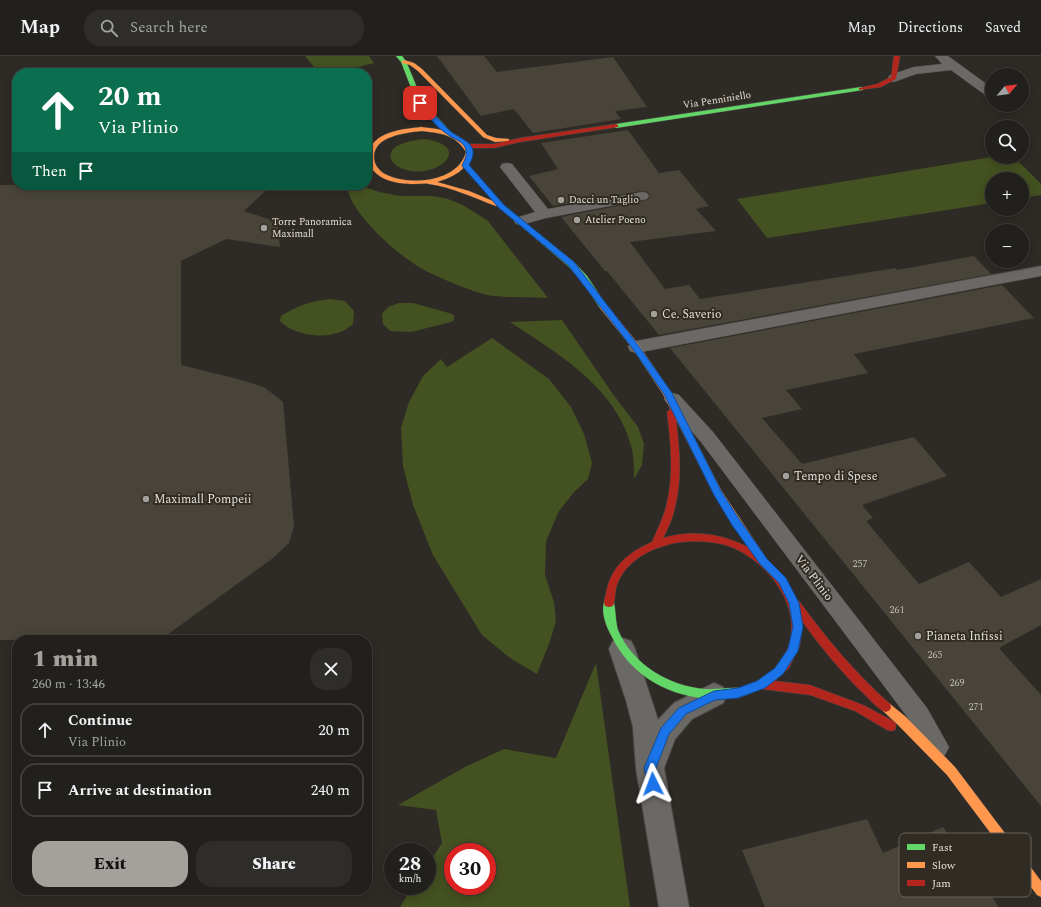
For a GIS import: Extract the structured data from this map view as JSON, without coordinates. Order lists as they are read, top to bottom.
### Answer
{
  "streets": {
    "main road": ["Via Penniniello", "Via Plinio"]
  },
  "crossings": [
    ["Via Penniniello", "Via Plinio"]
  ],
  "places": [
    "Dacci un Taglio",
    "Atelier Poeno",
    "Torre Panoramica Maximall",
    "Ce. Saverio",
    "Tempo di Spese",
    "Maximall Pompeii",
    "Pianeta Infissi"
  ],
  "house_numbers": [
    "257",
    "261",
    "265",
    "269",
    "271"
  ],
  "legend": ["Fast", "Slow", "Jam"],
  "north": "top right",
  "page": {
    "header": "Map",
    "search": "Search here",
    "nav": ["Map", "Directions", "Saved"],
    "map_buttons": ["+", "−"],
    "turn": ["20 m", "Via Plinio"],
    "then": "Then",
    "heading": ["1 min", "260 m · 13:46"],
    "list": [
      {
        "name": "Continue",
        "note": "Via Plinio",
        "value": "20 m"
      },
      {
        "name": "Arrive at destination",
        "value": "240 m"
      }
    ],
    "buttons": ["Exit", "Share"],
    "speed": "28 km/h",
    "limit": "30"
  }
}
